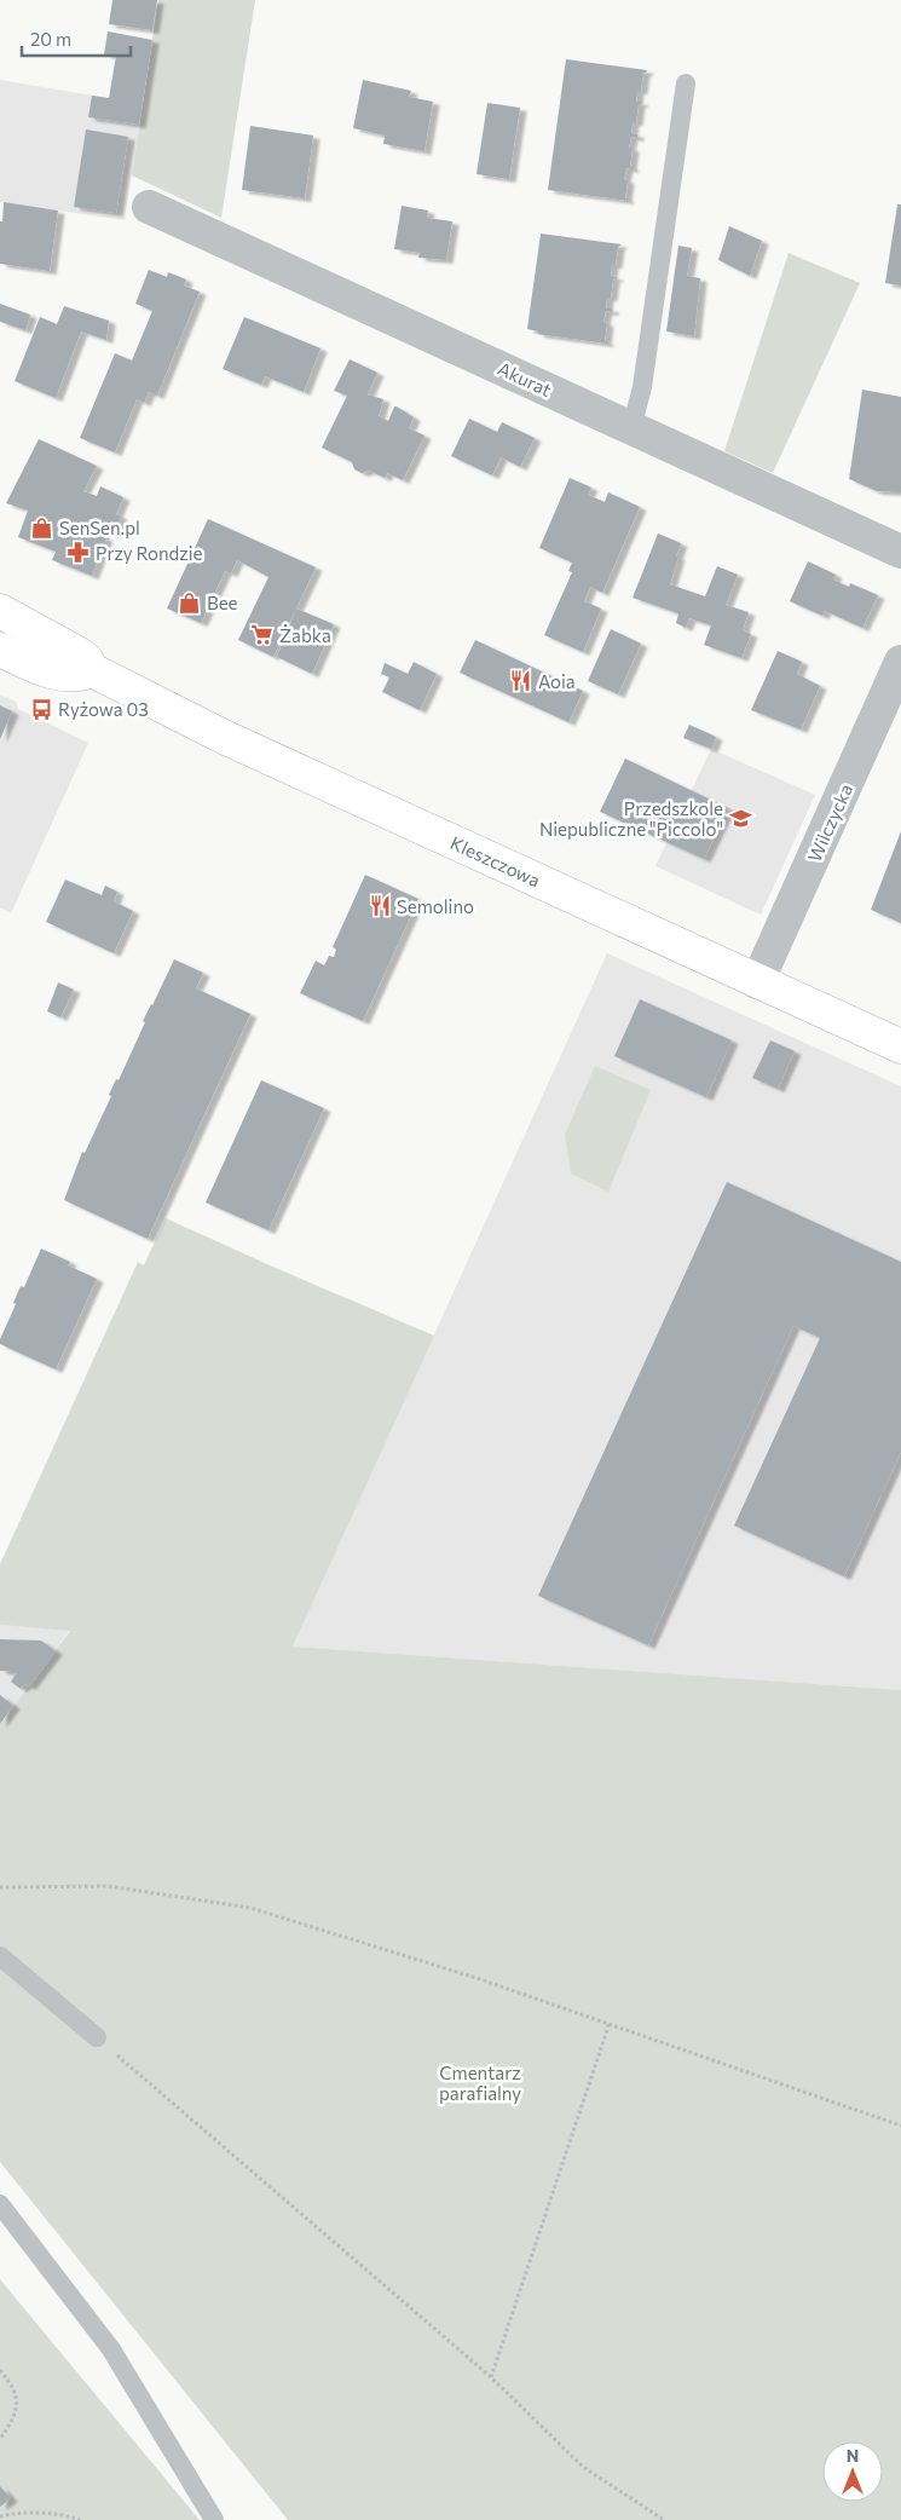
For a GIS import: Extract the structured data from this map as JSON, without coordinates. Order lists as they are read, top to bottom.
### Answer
{
  "streets": {
    "main road": ["Kleszczowa"],
    "street": ["Akurat", "Wilczycka"]
  },
  "crossings": [
    ["Wilczycka", "Kleszczowa"]
  ],
  "parks": ["Cmentarz parafialny"],
  "places": {
    "shop": ["SenSen.pl", "Bee"],
    "pharmacy": ["Przy Rondzie"],
    "supermarket": ["Żabka"],
    "restaurant": ["Aoia", "Semolino"],
    "bus stop": ["Ryżowa 03"],
    "school or university": ["Przedszkole Niepubliczne \"Piccolo\""]
  },
  "scale_bar": "20 m",
  "north": "top"
}
